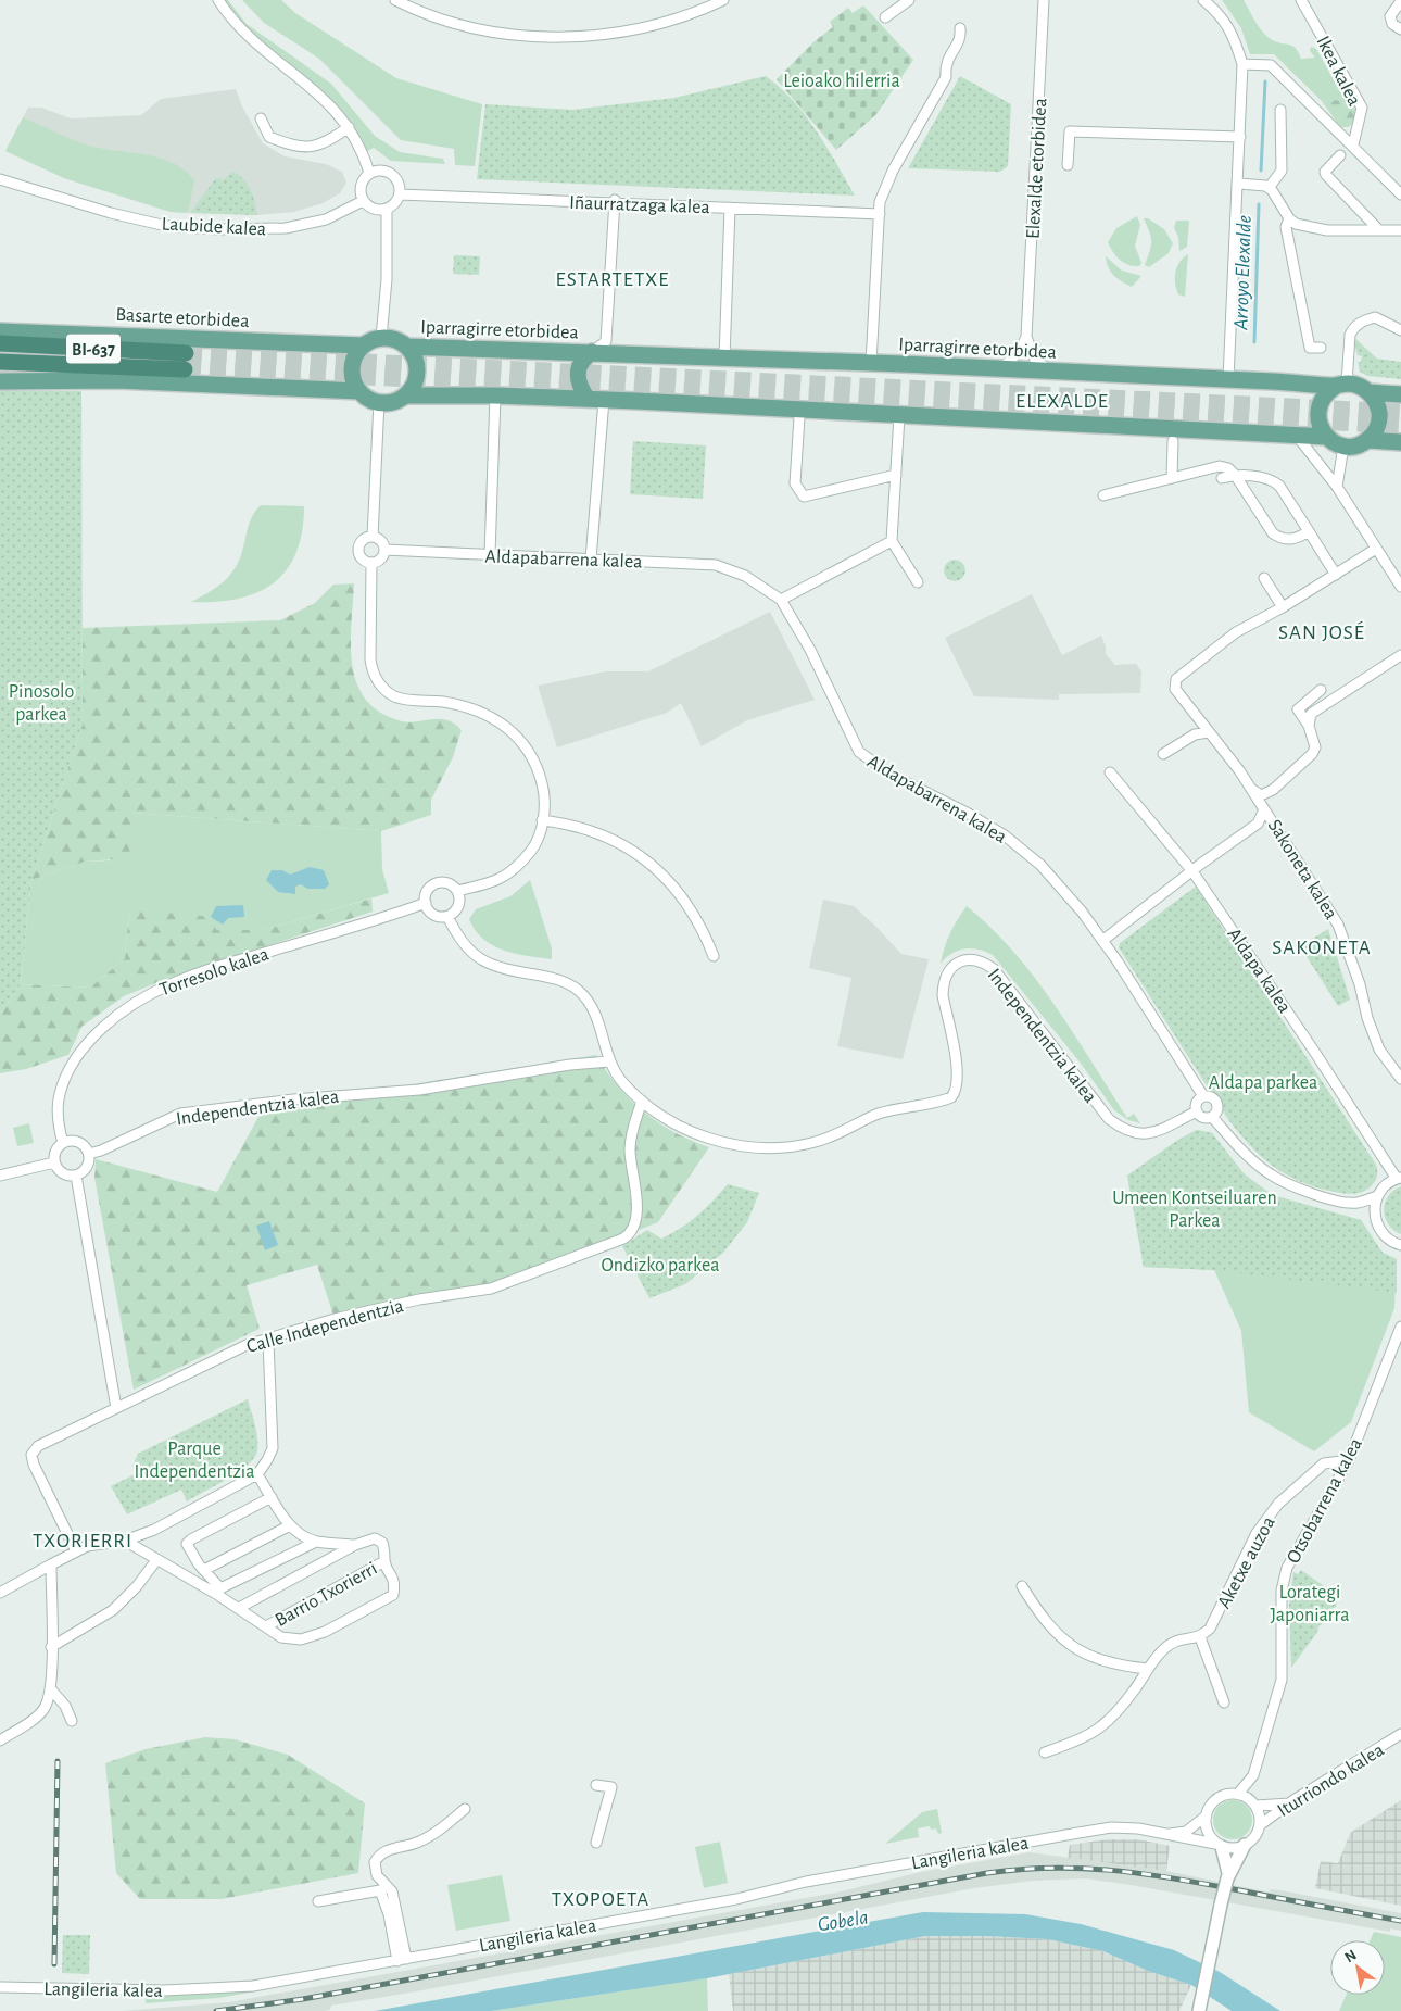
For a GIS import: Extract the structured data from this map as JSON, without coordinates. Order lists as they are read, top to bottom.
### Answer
{
  "streets": {
    "highway": ["BI-637"],
    "main road": ["Basarte etorbidea", "Iparragirre etorbidea"],
    "street": [
      "Ikea kalea",
      "Elexalde etorbidea",
      "Iñaurratzaga kalea",
      "Laubide kalea",
      "Aldapabarrena kalea",
      "Sakoneta kalea",
      "Aldapa kalea",
      "Torresolo kalea",
      "Independentzia kalea",
      "Calle Independentzia",
      "Otsobarrena kalea",
      "Aketxe auzoa",
      "Barrio Txorierri",
      "Iturriondo kalea",
      "Langileria kalea"
    ]
  },
  "crossings": [
    ["Elexalde etorbidea", "Iparragirre etorbidea"],
    ["Iñaurratzaga kalea", "Laubide kalea"],
    ["Basarte etorbidea", "Iparragirre etorbidea"],
    ["Aldapabarrena kalea", "Independentzia kalea"],
    ["Torresolo kalea", "Independentzia kalea"],
    ["Independentzia kalea", "Calle Independentzia"],
    ["Otsobarrena kalea", "Aketxe auzoa"],
    ["Otsobarrena kalea", "Iturriondo kalea"],
    ["Otsobarrena kalea", "Langileria kalea"],
    ["Iturriondo kalea", "Langileria kalea"]
  ],
  "districts": [
    "ESTARTETXE",
    "ELEXALDE",
    "SAN JOSÉ",
    "SAKONETA",
    "TXORIERRI",
    "TXOPOETA"
  ],
  "water": ["Arroyo Elexalde", "Gobela"],
  "parks": [
    "Leioako hilerria",
    "Pinosolo parkea",
    "Aldapa parkea",
    "Umeen Kontseiluaren Parkea",
    "Ondizko parkea",
    "Parque Independentzia",
    "Lorategi Japoniarra"
  ],
  "north": "top left"
}
